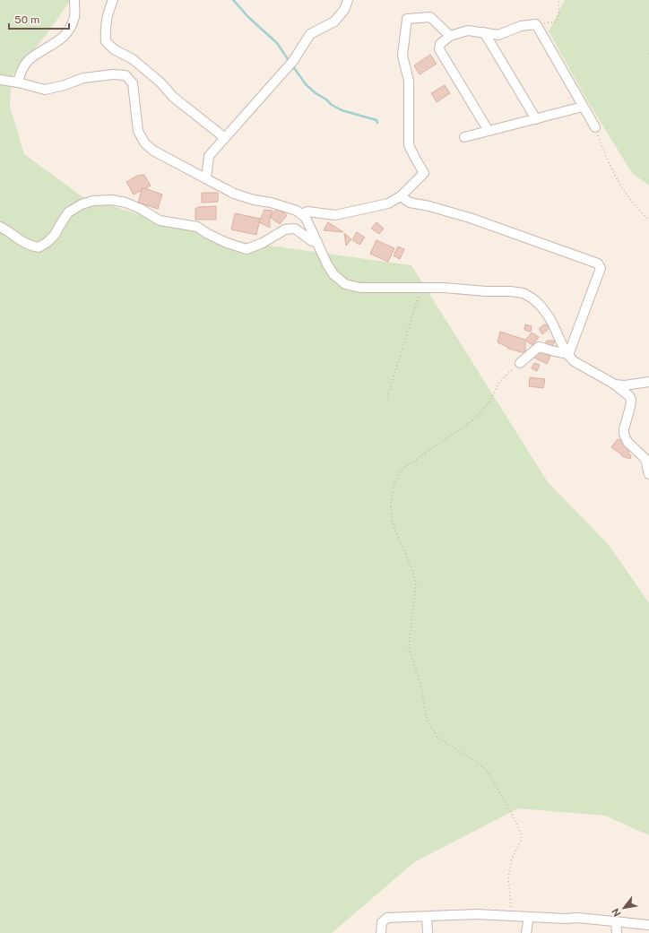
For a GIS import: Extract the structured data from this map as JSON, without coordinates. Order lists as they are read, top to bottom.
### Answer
{
  "scale_bar": "50 m",
  "north": "bottom left"
}
